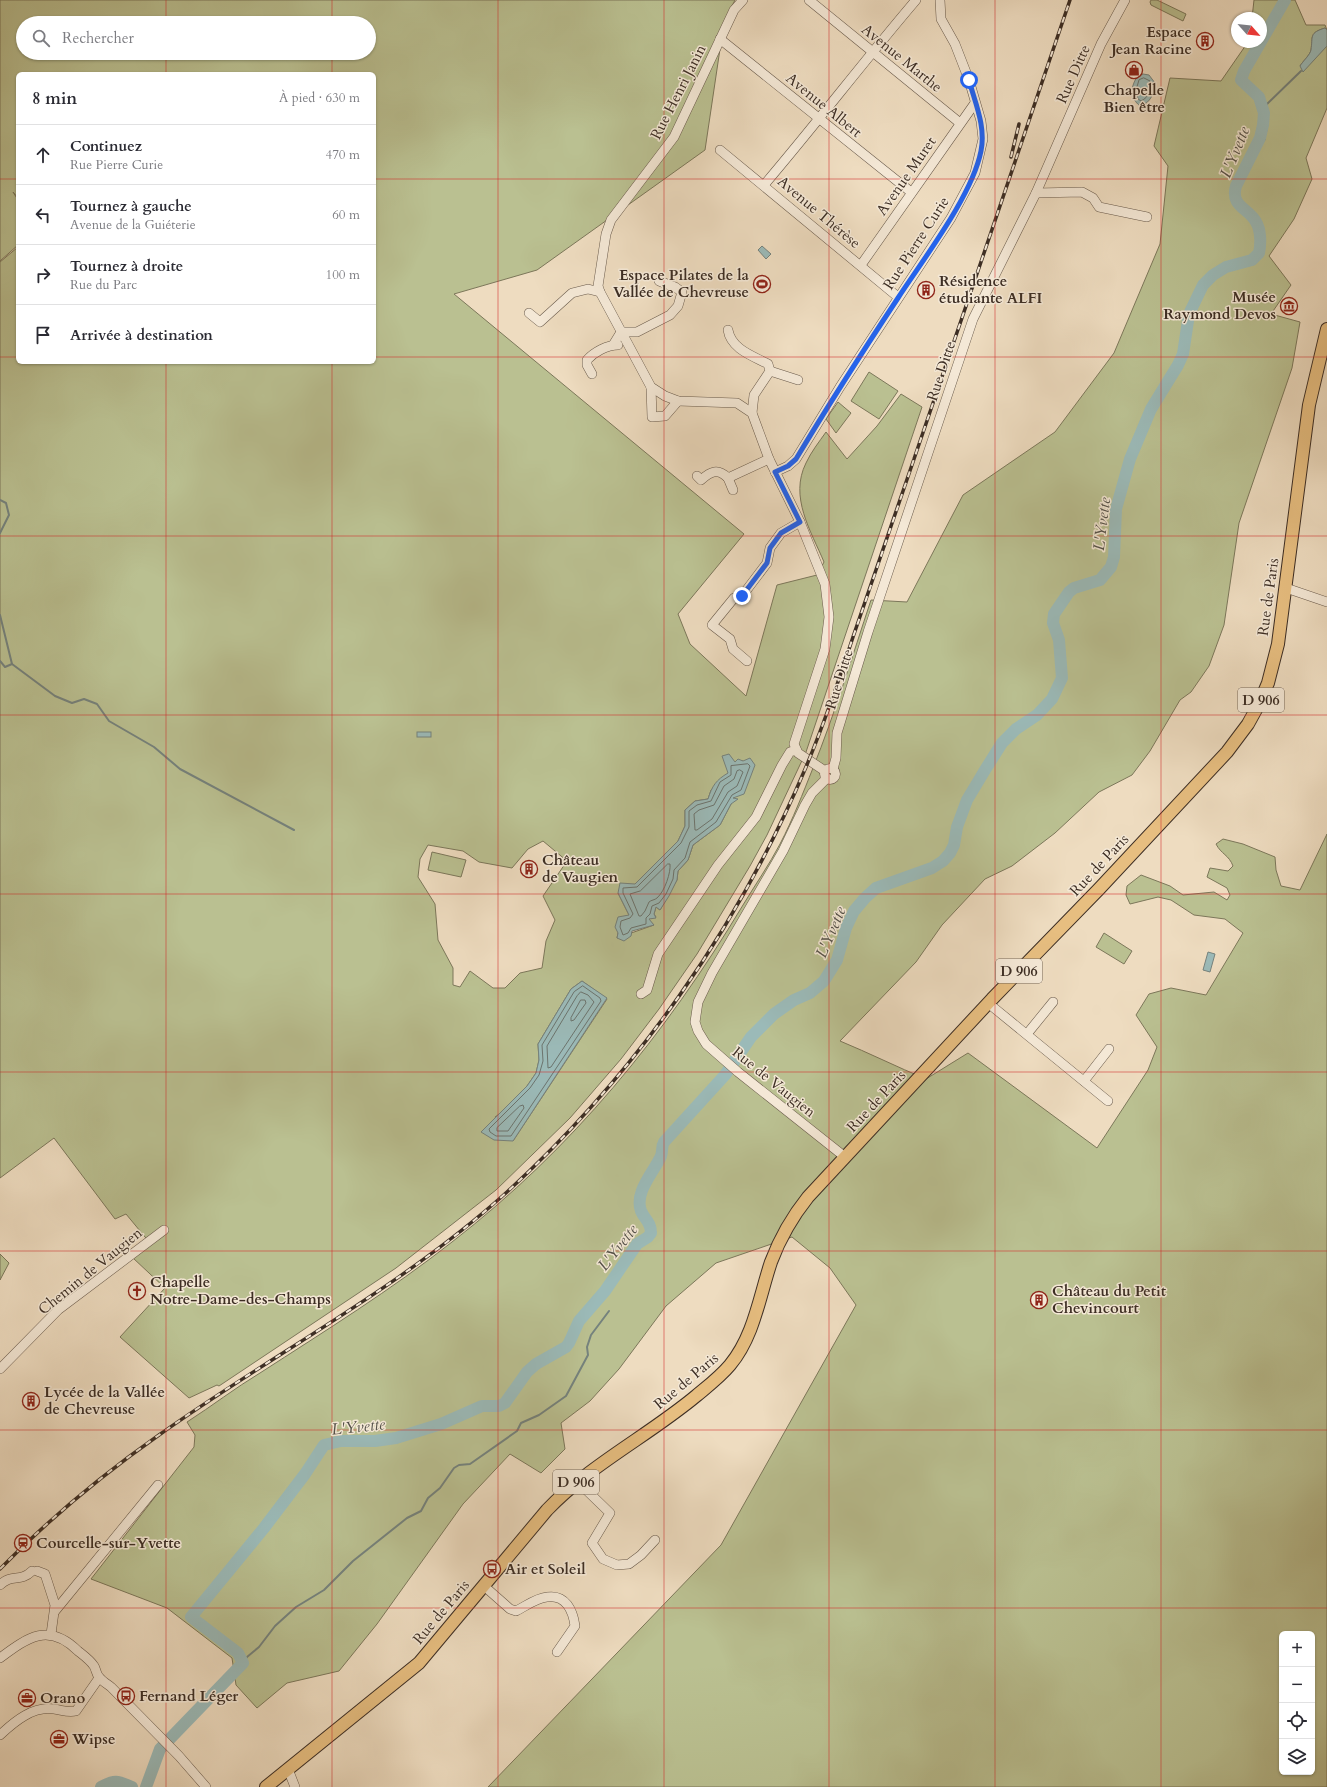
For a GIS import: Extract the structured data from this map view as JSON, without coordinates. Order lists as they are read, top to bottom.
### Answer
{
  "streets": {
    "main road": ["Rue de Paris", "D 906"],
    "street": [
      "Avenue Marthe",
      "Rue Ditte",
      "Rue Henri Janin",
      "Avenue Albert",
      "Avenue Muret",
      "Avenue Thérèse",
      "Rue Pierre Curie",
      "Rue de Vaugien",
      "Chemin de Vaugien"
    ]
  },
  "crossings": [
    ["Avenue Marthe", "Avenue Muret"],
    ["Rue Ditte", "Rue de Vaugien"],
    ["Rue Henri Janin", "Avenue Albert"],
    ["Avenue Albert", "Avenue Muret"],
    ["Avenue Muret", "Avenue Thérèse"],
    ["Avenue Muret", "Rue Pierre Curie"],
    ["Avenue Thérèse", "Rue Pierre Curie"],
    ["Rue de Paris", "Rue de Vaugien"]
  ],
  "water": ["L'Yvette"],
  "places": {
    "building": [
      "Espace Jean Racine",
      "Résidence étudiante ALFI",
      "Château de Vaugien",
      "Château du Petit Chevincourt",
      "Lycée de la Vallée de Chevreuse"
    ],
    "shop": ["Chapelle Bien être"],
    "sports": ["Espace Pilates de la Vallée de Chevreuse"],
    "museum": ["Musée Raymond Devos"],
    "church": ["Chapelle Notre-Dame-des-Champs"],
    "station": ["Courcelle-sur-Yvette"],
    "bus stop": ["Air et Soleil", "Fernand Léger"],
    "office": ["Orano", "Wipse"]
  },
  "north": "bottom right",
  "page": {
    "search": "Rechercher",
    "heading": ["8 min", "À pied · 630 m"],
    "list": [
      ["Continuez", "Rue Pierre Curie", "470 m"],
      ["Tournez à gauche", "Avenue de la Guiéterie", "60 m"],
      ["Tournez à droite", "Rue du Parc", "100 m"],
      "Arrivée à destination"
    ],
    "map_buttons": ["+", "−"]
  }
}
